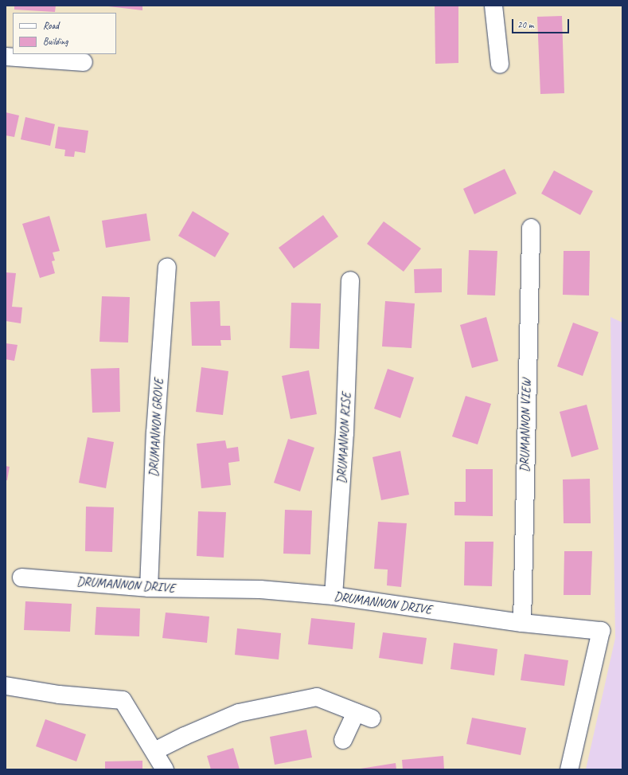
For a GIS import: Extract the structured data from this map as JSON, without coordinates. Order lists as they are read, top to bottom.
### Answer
{
  "streets": {
    "street": [
      "DRUMANNON VIEW",
      "DRUMANNON GROVE",
      "DRUMANNON RISE",
      "DRUMANNON DRIVE"
    ]
  },
  "crossings": [
    ["DRUMANNON VIEW", "DRUMANNON DRIVE"],
    ["DRUMANNON GROVE", "DRUMANNON DRIVE"],
    ["DRUMANNON RISE", "DRUMANNON DRIVE"]
  ],
  "legend": ["Road", "Building"],
  "scale_bar": "20 m"
}
